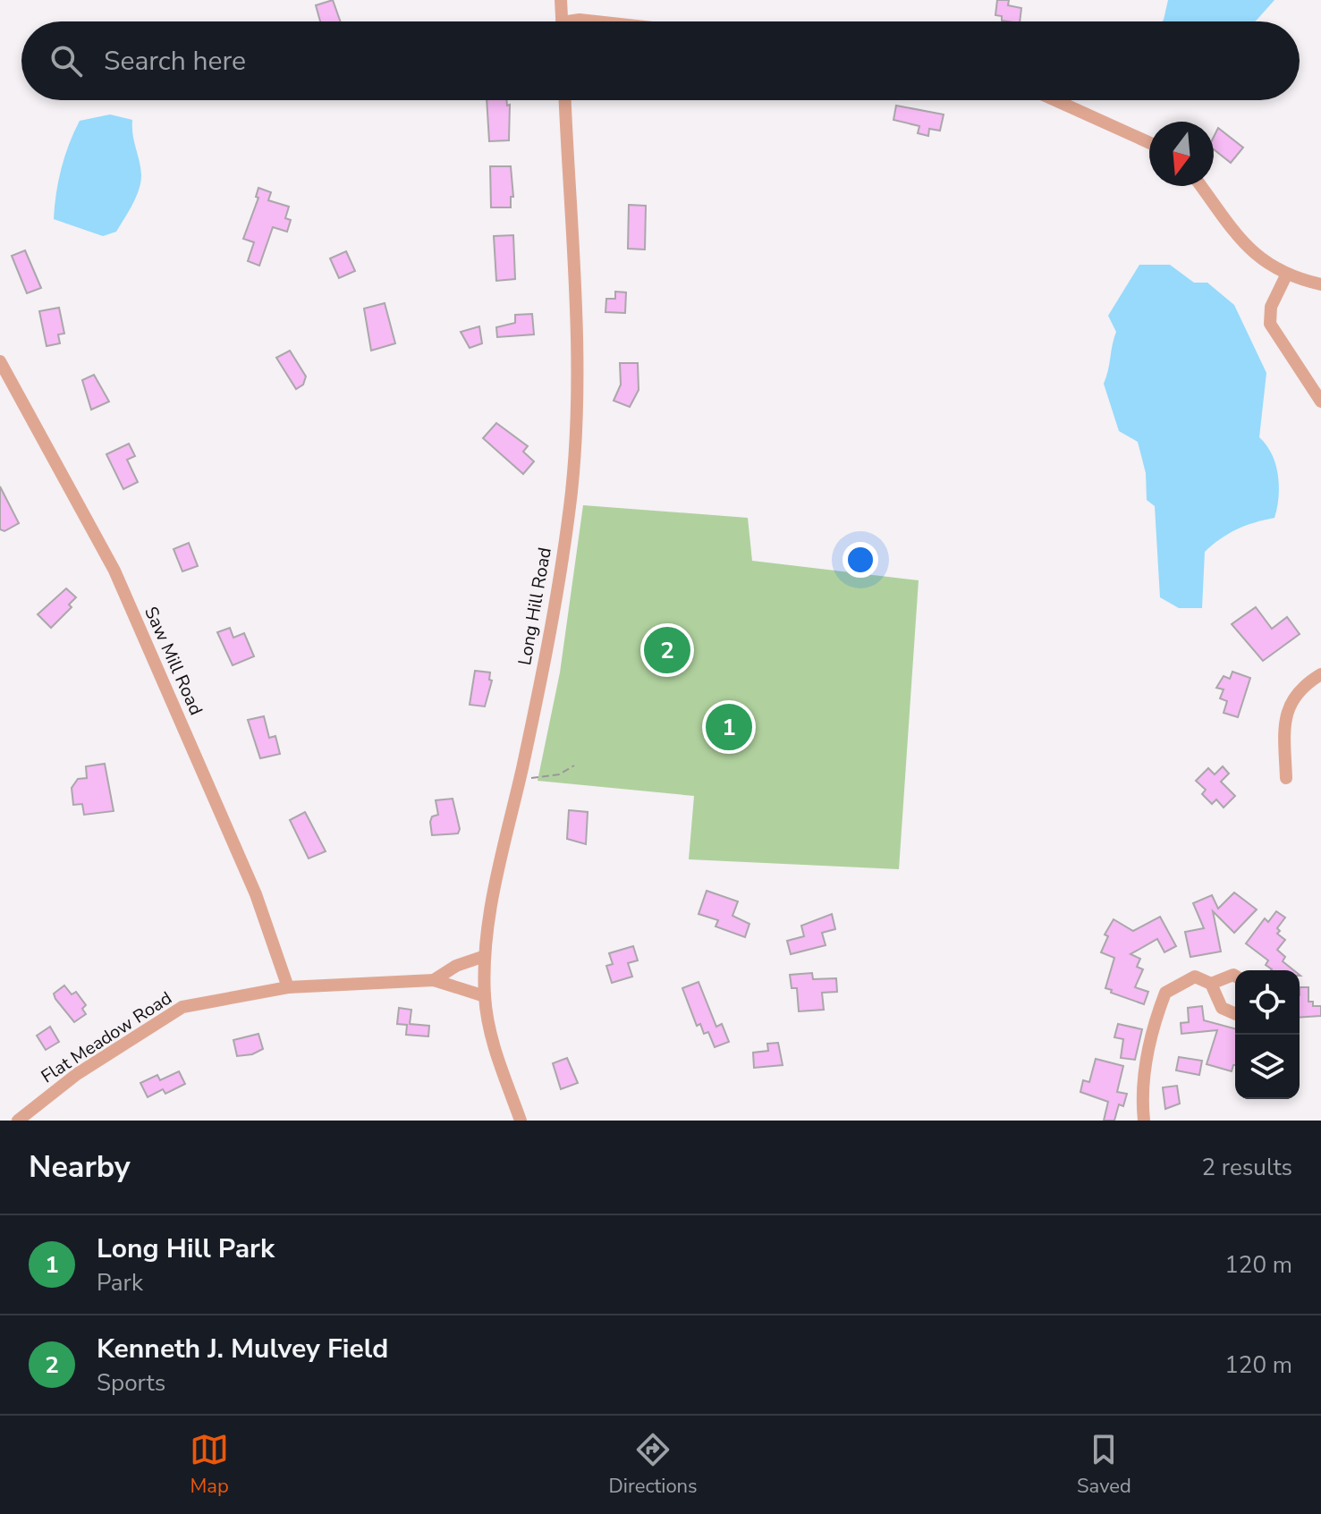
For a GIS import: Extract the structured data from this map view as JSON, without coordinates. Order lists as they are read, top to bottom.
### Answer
{
  "streets": {
    "street": ["Long Hill Road", "Saw Mill Road", "Flat Meadow Road"]
  },
  "crossings": [
    ["Long Hill Road", "Flat Meadow Road"],
    ["Saw Mill Road", "Flat Meadow Road"]
  ],
  "north": "bottom",
  "page": {
    "search": "Search here",
    "pins": ["2", "1"],
    "heading": ["Nearby", "2 results"],
    "list": [
      {
        "mark": "1",
        "name": "Long Hill Park",
        "note": "Park",
        "value": "120 m"
      },
      {
        "mark": "2",
        "name": "Kenneth J. Mulvey Field",
        "note": "Sports",
        "value": "120 m"
      }
    ],
    "nav": ["Map", "Directions", "Saved"]
  }
}
